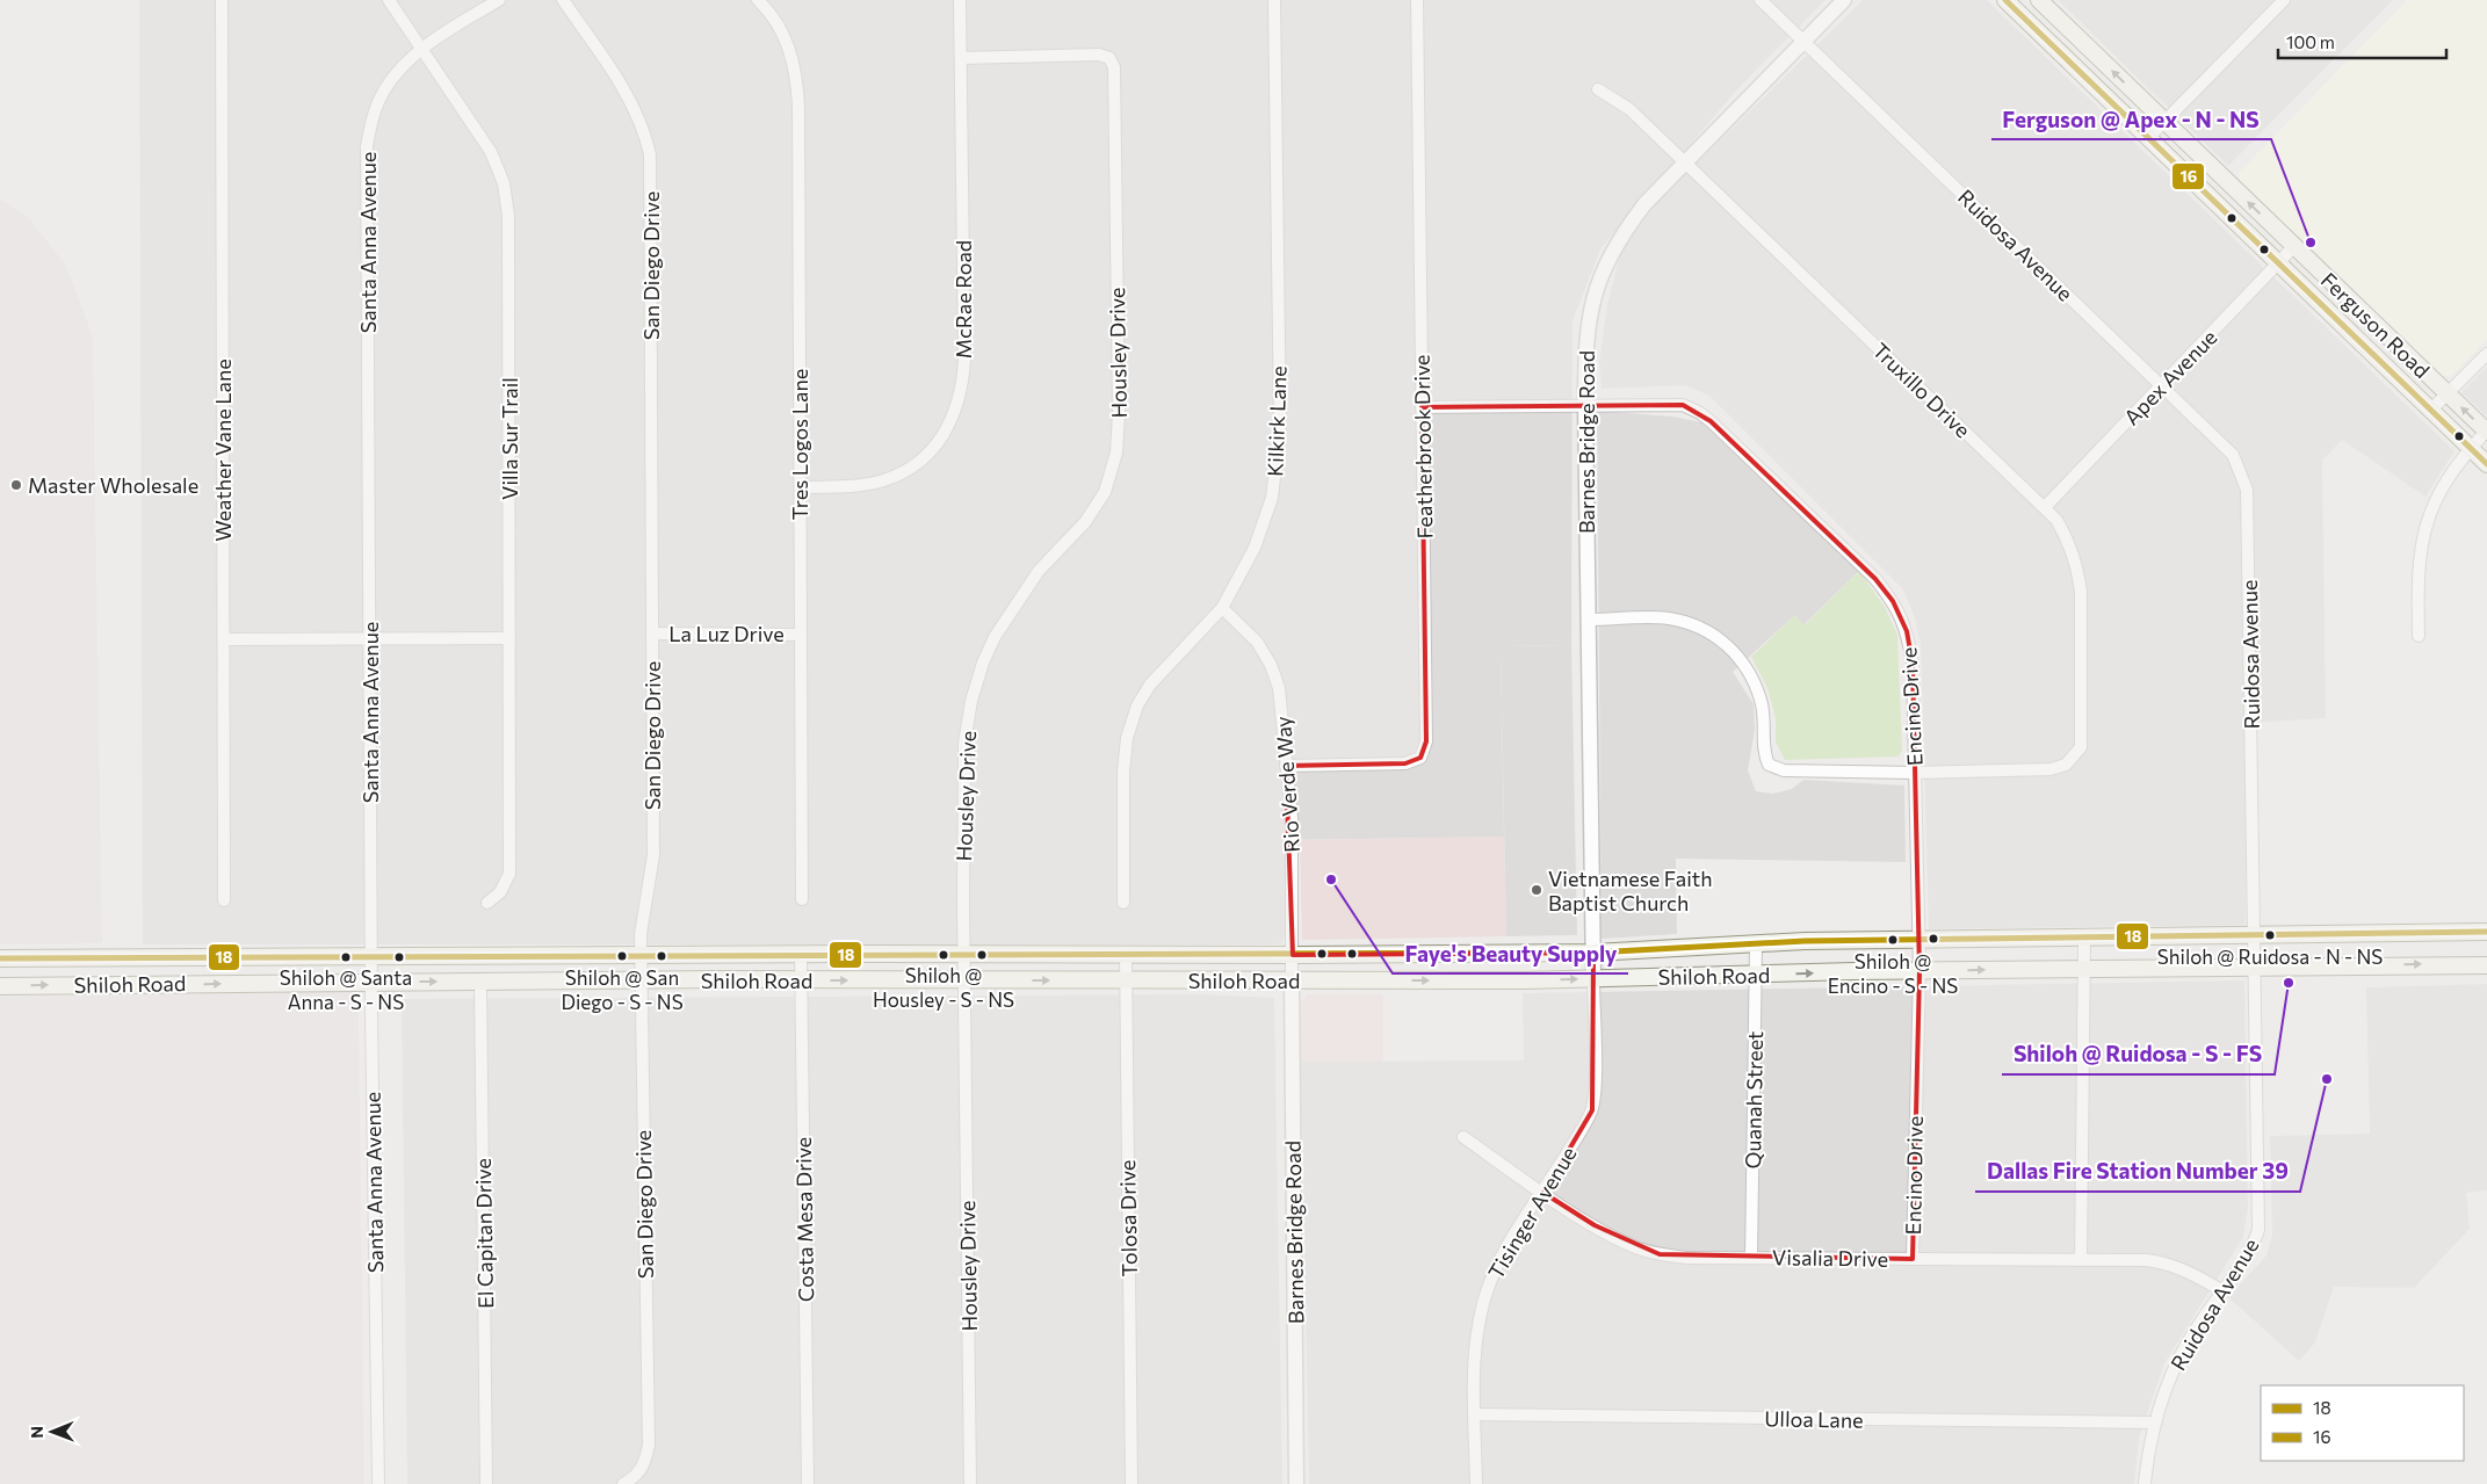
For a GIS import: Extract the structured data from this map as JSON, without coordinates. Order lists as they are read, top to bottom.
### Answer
{
  "streets": {
    "main road": ["Ferguson Road", "Shiloh Road"],
    "street": [
      "Santa Anna Avenue",
      "Ruidosa Avenue",
      "San Diego Drive",
      "McRae Road",
      "Housley Drive",
      "Apex Avenue",
      "Truxillo Drive",
      "Kilkirk Lane",
      "Villa Sur Trail",
      "Barnes Bridge Road",
      "Tres Logos Lane",
      "Featherbrook Drive",
      "Weather Vane Lane",
      "La Luz Drive",
      "Encino Drive",
      "Rio Verde Way",
      "Quanah Street",
      "Tisinger Avenue",
      "Tolosa Drive",
      "Costa Mesa Drive",
      "El Capitan Drive",
      "Visalia Drive",
      "Ulloa Lane"
    ]
  },
  "crossings": [
    ["Santa Anna Avenue", "Villa Sur Trail"],
    ["Santa Anna Avenue", "Shiloh Road"],
    ["Ruidosa Avenue", "Apex Avenue"],
    ["Ruidosa Avenue", "Barnes Bridge Road"],
    ["Ruidosa Avenue", "Shiloh Road"],
    ["Ruidosa Avenue", "Visalia Drive"],
    ["Ruidosa Avenue", "Ulloa Lane"],
    ["San Diego Drive", "La Luz Drive"],
    ["San Diego Drive", "Shiloh Road"],
    ["McRae Road", "Housley Drive"],
    ["McRae Road", "Tres Logos Lane"],
    ["Ferguson Road", "Apex Avenue"],
    ["Housley Drive", "Shiloh Road"],
    ["Apex Avenue", "Truxillo Drive"],
    ["Truxillo Drive", "Barnes Bridge Road"],
    ["Truxillo Drive", "Encino Drive"],
    ["Kilkirk Lane", "Rio Verde Way"],
    ["Barnes Bridge Road", "Encino Drive"],
    ["Barnes Bridge Road", "Rio Verde Way"],
    ["Barnes Bridge Road", "Shiloh Road"],
    ["Barnes Bridge Road", "Tisinger Avenue"],
    ["Tres Logos Lane", "La Luz Drive"],
    ["Featherbrook Drive", "Encino Drive"],
    ["Featherbrook Drive", "Rio Verde Way"],
    ["Encino Drive", "Shiloh Road"],
    ["Encino Drive", "Visalia Drive"],
    ["Rio Verde Way", "Shiloh Road"],
    ["Shiloh Road", "Quanah Street"],
    ["Shiloh Road", "Tisinger Avenue"],
    ["Shiloh Road", "Tolosa Drive"],
    ["Shiloh Road", "Costa Mesa Drive"],
    ["Shiloh Road", "El Capitan Drive"],
    ["Quanah Street", "Visalia Drive"],
    ["Tisinger Avenue", "Visalia Drive"],
    ["Tisinger Avenue", "Ulloa Lane"]
  ],
  "places": [
    "Ferguson @ Apex - N - NS",
    "Master Wholesale",
    "Faye's Beauty Supply",
    "Vietnamese Faith Baptist Church",
    "Shiloh @ Ruidosa - N - NS",
    "Shiloh @ Encino - S - NS",
    "Shiloh @ Housley - S - NS",
    "Shiloh @ San Diego - S - NS",
    "Shiloh @ Santa Anna - S - NS",
    "Shiloh @ Ruidosa - S - FS",
    "Dallas Fire Station Number 39"
  ],
  "lines": ["transit line 16", "transit line 18"],
  "legend": ["18", "16"],
  "scale_bar": "100 m",
  "north": "left"
}
